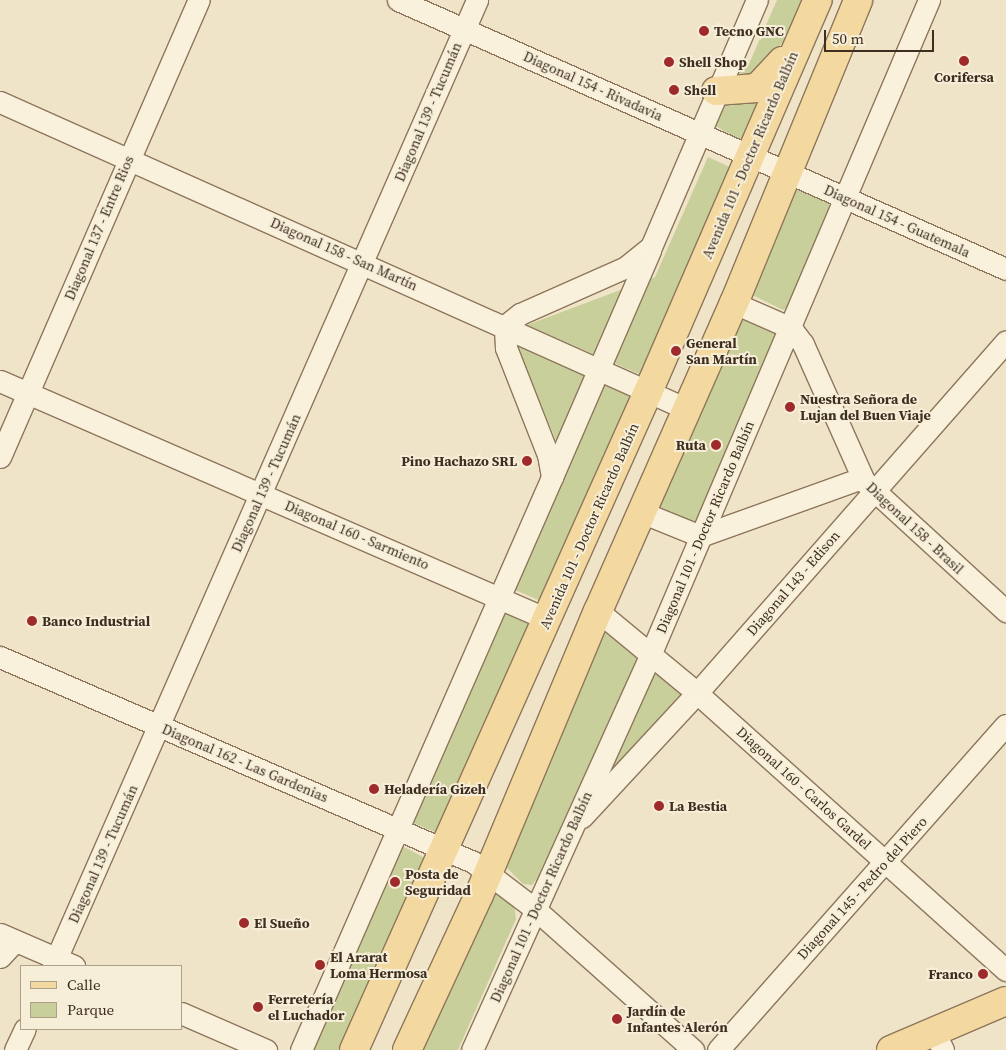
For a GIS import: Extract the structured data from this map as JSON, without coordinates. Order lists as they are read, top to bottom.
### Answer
{
  "streets": {
    "main road": ["Avenida 101 - Doctor Ricardo Balbín"],
    "street": [
      "Diagonal 154 - Rivadavia",
      "Diagonal 139 - Tucumán",
      "Diagonal 154 - Guatemala",
      "Diagonal 137 - Entre Rios",
      "Diagonal 158 - San Martín",
      "Diagonal 101 - Doctor Ricardo Balbín",
      "Diagonal 158 - Brasil",
      "Diagonal 160 - Sarmiento",
      "Diagonal 143 - Edison",
      "Diagonal 162 - Las Gardenias",
      "Diagonal 160 - Carlos Gardel",
      "Diagonal 145 - Pedro del Piero"
    ]
  },
  "crossings": [
    ["Diagonal 154 - Rivadavia", "Diagonal 139 - Tucumán"],
    ["Diagonal 154 - Rivadavia", "Avenida 101 - Doctor Ricardo Balbín"],
    ["Diagonal 154 - Rivadavia", "Diagonal 154 - Guatemala"],
    ["Diagonal 139 - Tucumán", "Diagonal 158 - San Martín"],
    ["Diagonal 139 - Tucumán", "Diagonal 160 - Sarmiento"],
    ["Diagonal 139 - Tucumán", "Diagonal 162 - Las Gardenias"],
    ["Avenida 101 - Doctor Ricardo Balbín", "Diagonal 158 - San Martín"],
    ["Avenida 101 - Doctor Ricardo Balbín", "Diagonal 160 - Sarmiento"],
    ["Avenida 101 - Doctor Ricardo Balbín", "Diagonal 162 - Las Gardenias"],
    ["Diagonal 154 - Guatemala", "Diagonal 101 - Doctor Ricardo Balbín"],
    ["Diagonal 137 - Entre Rios", "Diagonal 158 - San Martín"],
    ["Diagonal 137 - Entre Rios", "Diagonal 160 - Sarmiento"],
    ["Diagonal 101 - Doctor Ricardo Balbín", "Diagonal 158 - Brasil"],
    ["Diagonal 101 - Doctor Ricardo Balbín", "Diagonal 143 - Edison"],
    ["Diagonal 101 - Doctor Ricardo Balbín", "Diagonal 162 - Las Gardenias"],
    ["Diagonal 101 - Doctor Ricardo Balbín", "Diagonal 160 - Carlos Gardel"],
    ["Diagonal 158 - Brasil", "Diagonal 143 - Edison"],
    ["Diagonal 143 - Edison", "Diagonal 160 - Carlos Gardel"],
    ["Diagonal 160 - Carlos Gardel", "Diagonal 145 - Pedro del Piero"]
  ],
  "places": [
    "Tecno GNC",
    "Corifersa",
    "Shell Shop",
    "Shell",
    "General San Martín",
    "Nuestra Señora de Lujan del Buen Viaje",
    "Ruta",
    "Pino Hachazo SRL",
    "Banco Industrial",
    "Heladería Gizeh",
    "La Bestia",
    "Posta de Seguridad",
    "El Sueño",
    "El Ararat Loma Hermosa",
    "Franco",
    "Ferretería el Luchador",
    "Jardín de Infantes Alerón"
  ],
  "legend": ["Calle", "Parque"],
  "scale_bar": "50 m"
}
